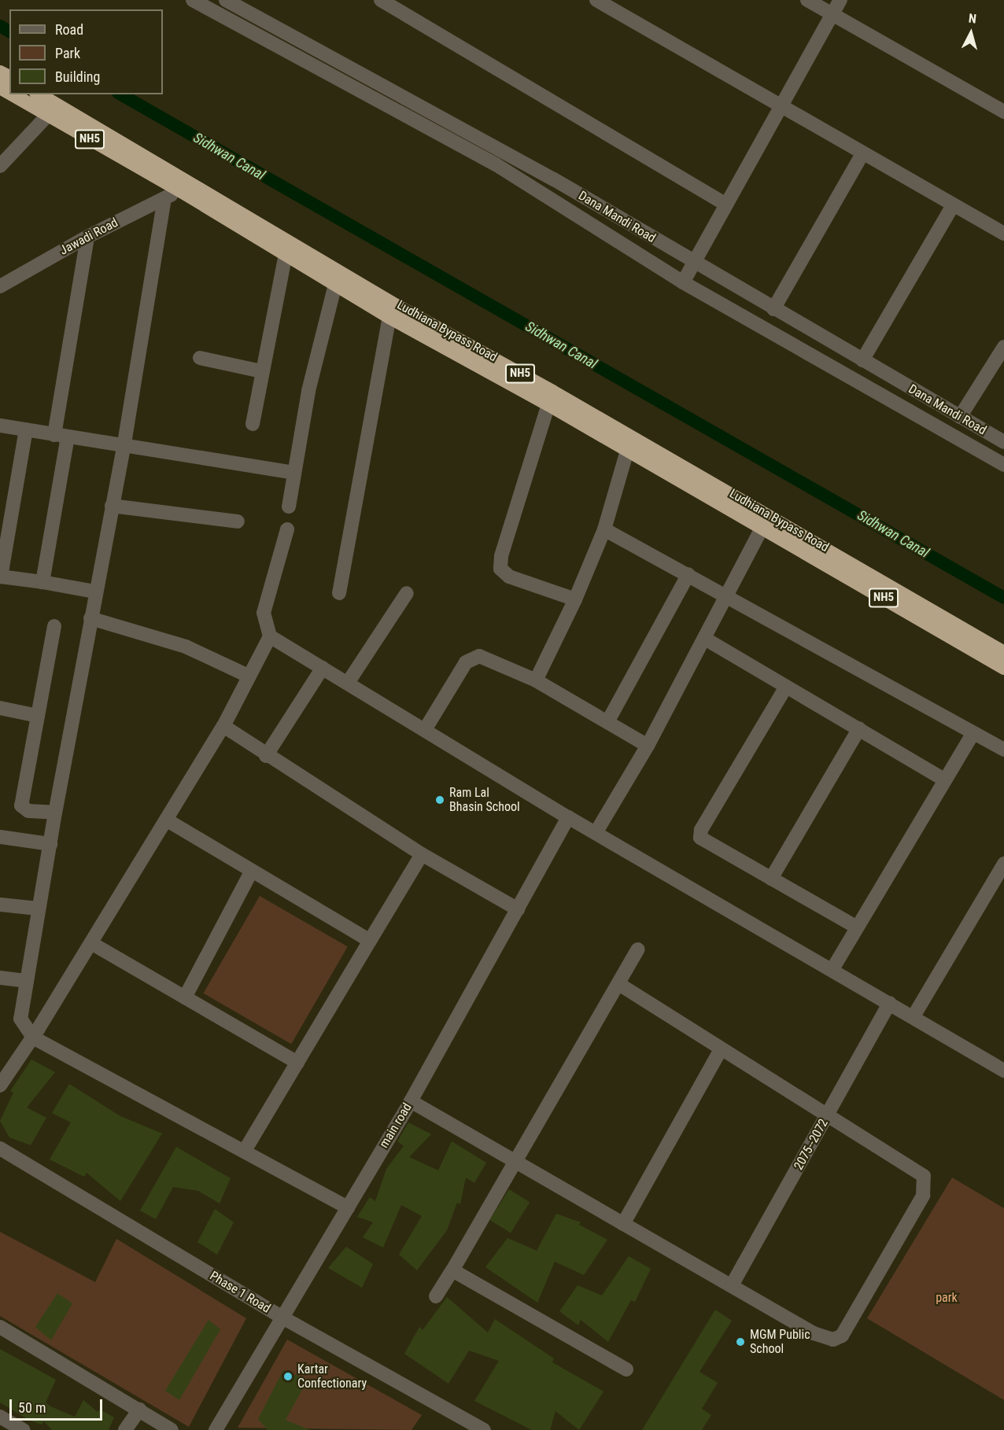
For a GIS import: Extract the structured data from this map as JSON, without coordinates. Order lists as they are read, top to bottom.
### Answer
{
  "streets": {
    "highway": ["NH5", "Ludhiana Bypass Road"],
    "street": [
      "Dana Mandi Road",
      "Jawadi Road",
      "main road",
      "2075--2072",
      "Phase 1 Road"
    ]
  },
  "crossings": [
    ["Jawadi Road", "Ludhiana Bypass Road"],
    ["main road", "Phase 1 Road"]
  ],
  "water": ["Sidhwan Canal"],
  "parks": ["park"],
  "places": ["Ram Lal Bhasin School", "MGM Public School", "Kartar Confectionary"],
  "legend": ["Road", "Park", "Building"],
  "scale_bar": "50 m",
  "north": "top"
}
